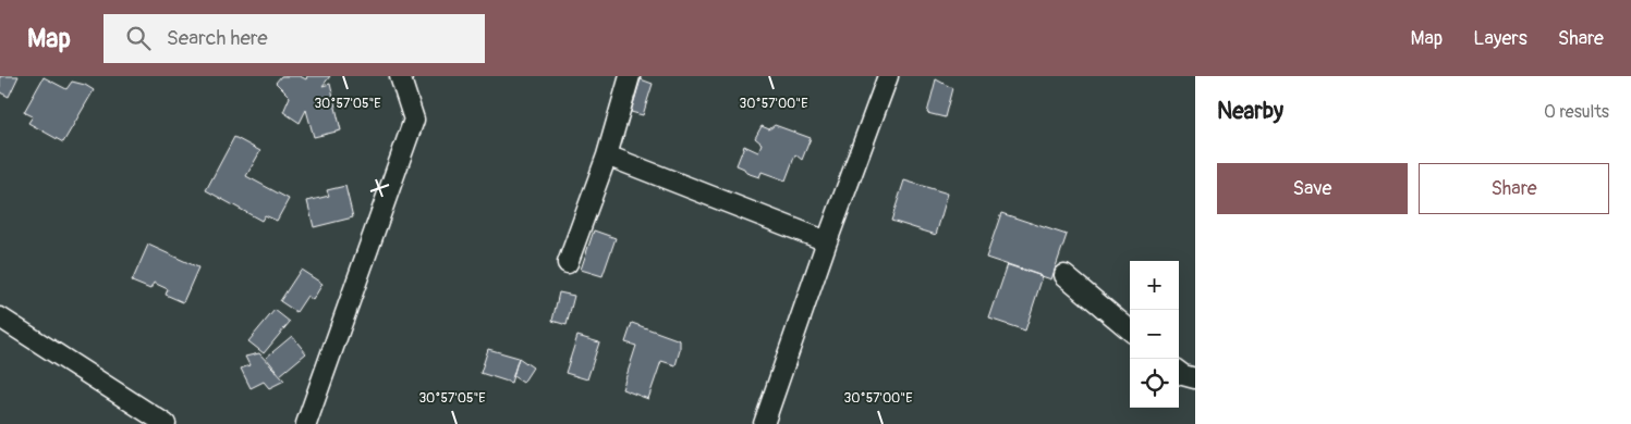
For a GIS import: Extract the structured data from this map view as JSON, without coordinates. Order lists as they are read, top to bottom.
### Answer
{
  "page": {
    "header": "Map",
    "search": "Search here",
    "nav": ["Map", "Layers", "Share"],
    "heading": ["Nearby", "0 results"],
    "buttons": ["Save", "Share"],
    "map_buttons": ["+", "−"]
  },
  "coordinates": ["30°57'05\"E", "30°57'00\"E"]
}
